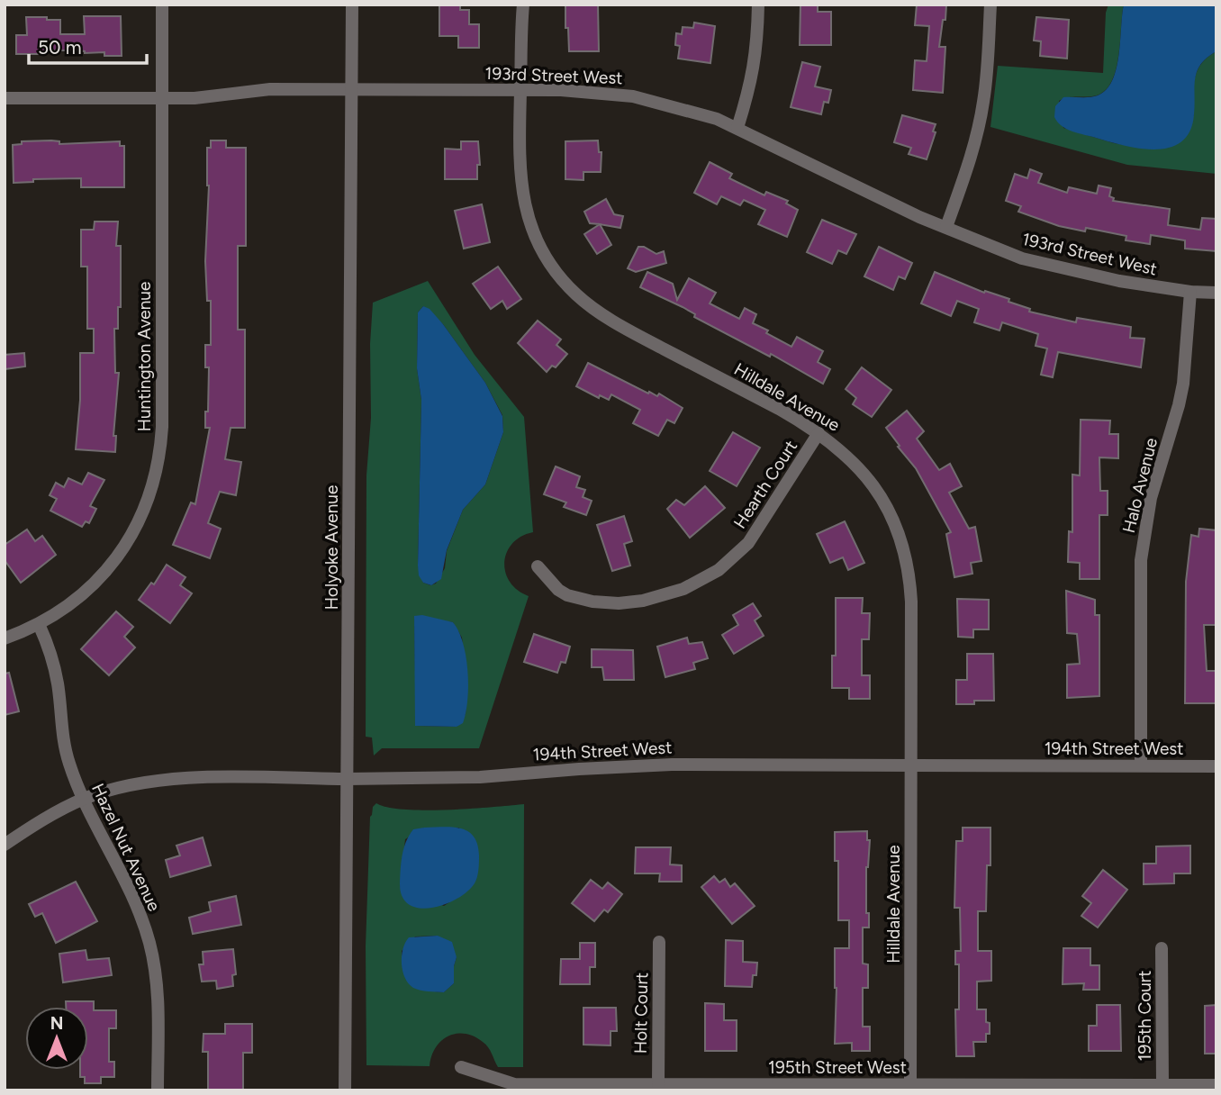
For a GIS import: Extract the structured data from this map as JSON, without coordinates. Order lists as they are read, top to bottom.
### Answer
{
  "streets": {
    "street": [
      "193rd Street West",
      "Huntington Avenue",
      "Hilldale Avenue",
      "Hearth Court",
      "Halo Avenue",
      "Holyoke Avenue",
      "194th Street West",
      "Hazel Nut Avenue",
      "Holt Court",
      "195th Court",
      "195th Street West"
    ]
  },
  "crossings": [
    ["193rd Street West", "Huntington Avenue"],
    ["193rd Street West", "Hilldale Avenue"],
    ["193rd Street West", "Halo Avenue"],
    ["193rd Street West", "Holyoke Avenue"],
    ["Huntington Avenue", "Hazel Nut Avenue"],
    ["Hilldale Avenue", "Hearth Court"],
    ["Hilldale Avenue", "194th Street West"],
    ["Hilldale Avenue", "195th Street West"],
    ["Halo Avenue", "194th Street West"],
    ["Holyoke Avenue", "194th Street West"],
    ["194th Street West", "Hazel Nut Avenue"],
    ["Holt Court", "195th Street West"],
    ["195th Court", "195th Street West"]
  ],
  "scale_bar": "50 m",
  "north": "top"
}
